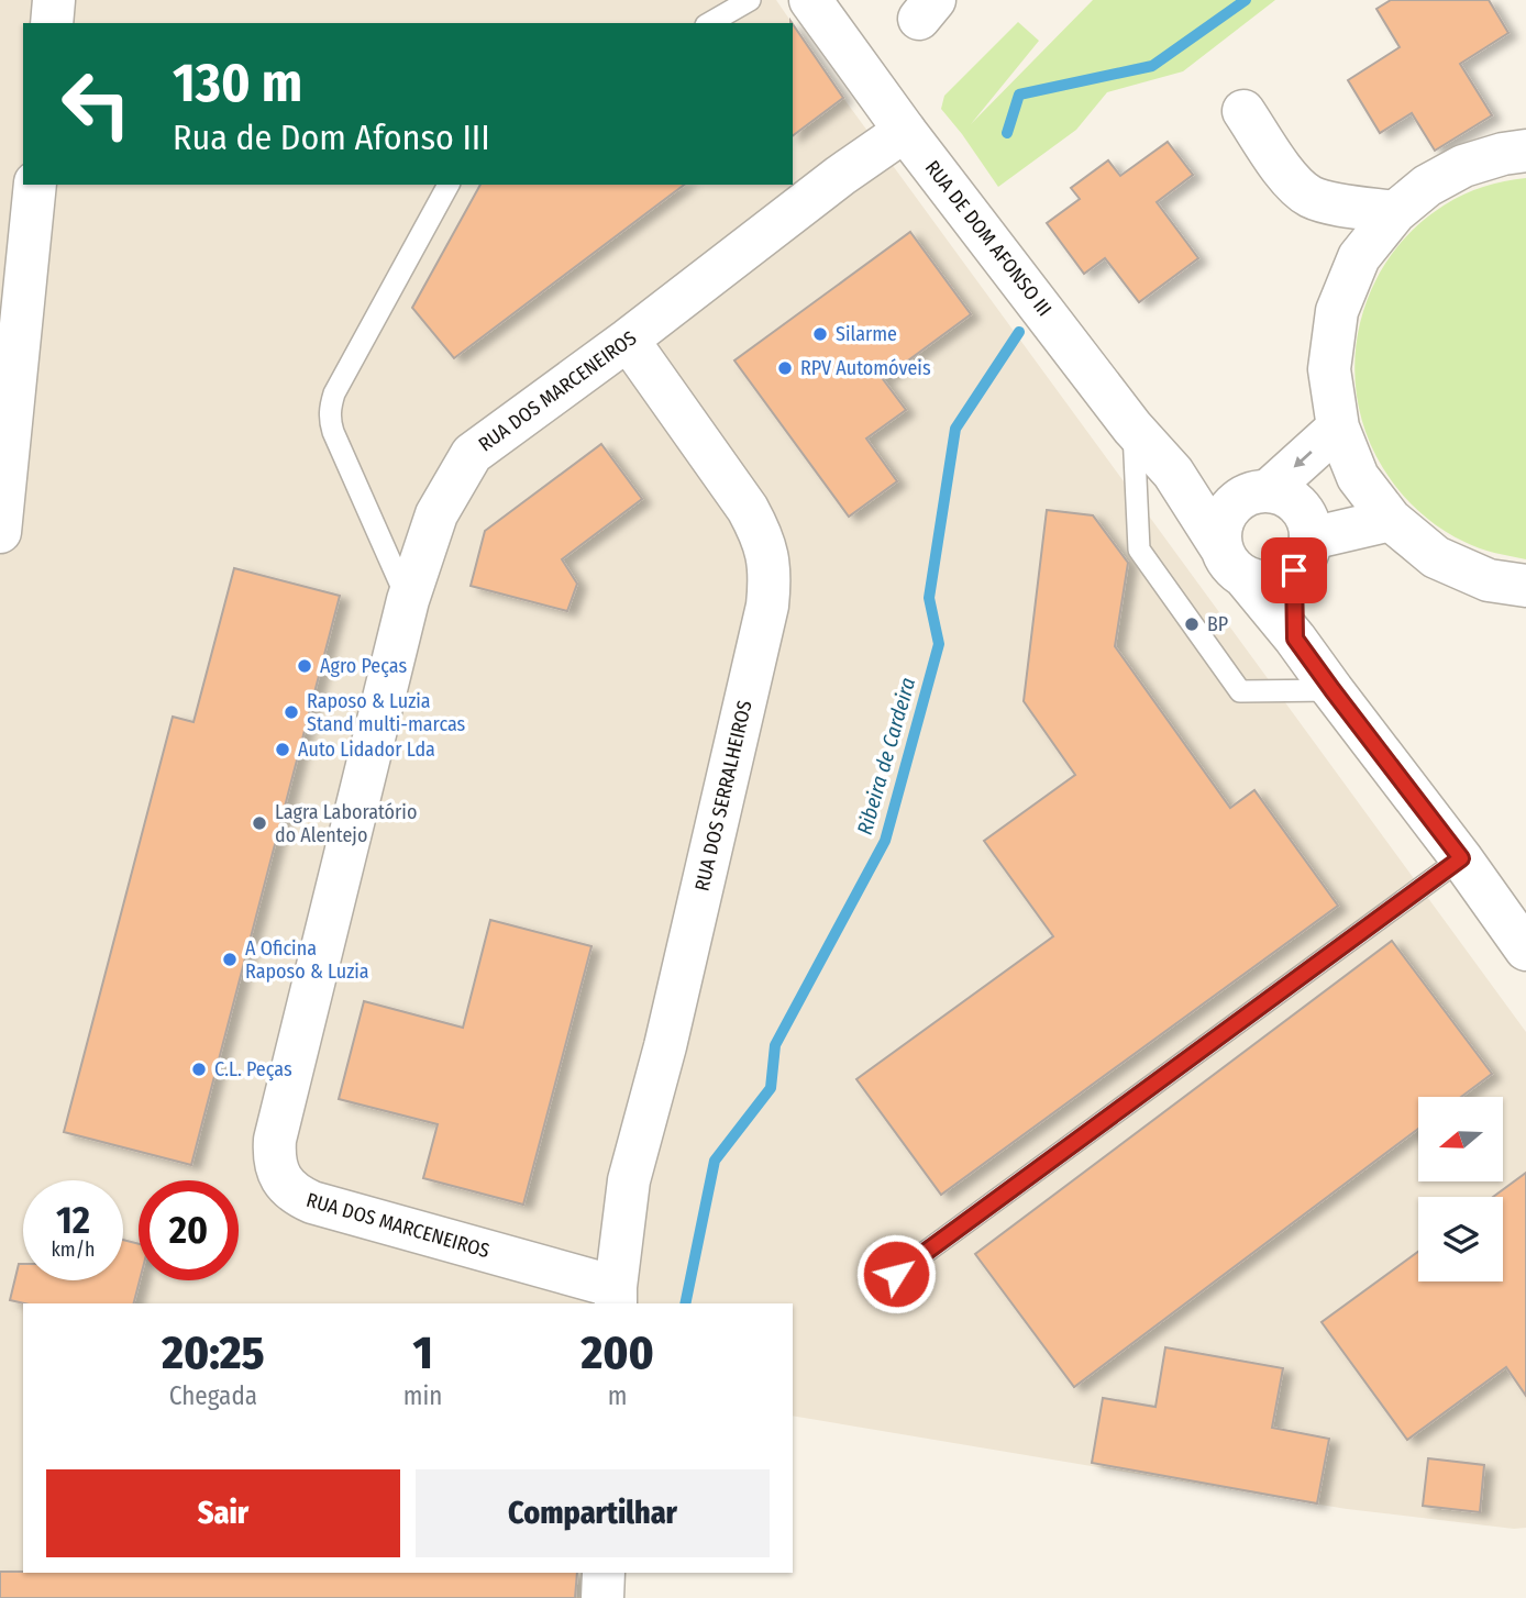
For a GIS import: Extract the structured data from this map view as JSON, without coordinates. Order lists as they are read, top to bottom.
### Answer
{
  "streets": {
    "street": ["RUA DE DOM AFONSO III", "RUA DOS MARCENEIROS", "RUA DOS SERRALHEIROS"]
  },
  "crossings": [
    ["RUA DE DOM AFONSO III", "RUA DOS MARCENEIROS"],
    ["RUA DOS MARCENEIROS", "RUA DOS SERRALHEIROS"]
  ],
  "water": ["Ribeira de Cardeira"],
  "places": [
    "Silarme",
    "RPV Automóveis",
    "BP",
    "Agro Peças",
    "Raposo & Luzia Stand multi-marcas",
    "Auto Lidador Lda",
    "Lagra Laboratório do Alentejo",
    "A Oficina Raposo & Luzia",
    "C.L. Peças"
  ],
  "north": "left",
  "page": {
    "turn": ["130 m", "Rua de Dom Afonso III"],
    "speed": "12 km/h",
    "limit": "20",
    "eta": [
      "20:25",
      "Chegada",
      "1",
      "min",
      "200",
      "m"
    ],
    "buttons": ["Sair", "Compartilhar"]
  }
}
